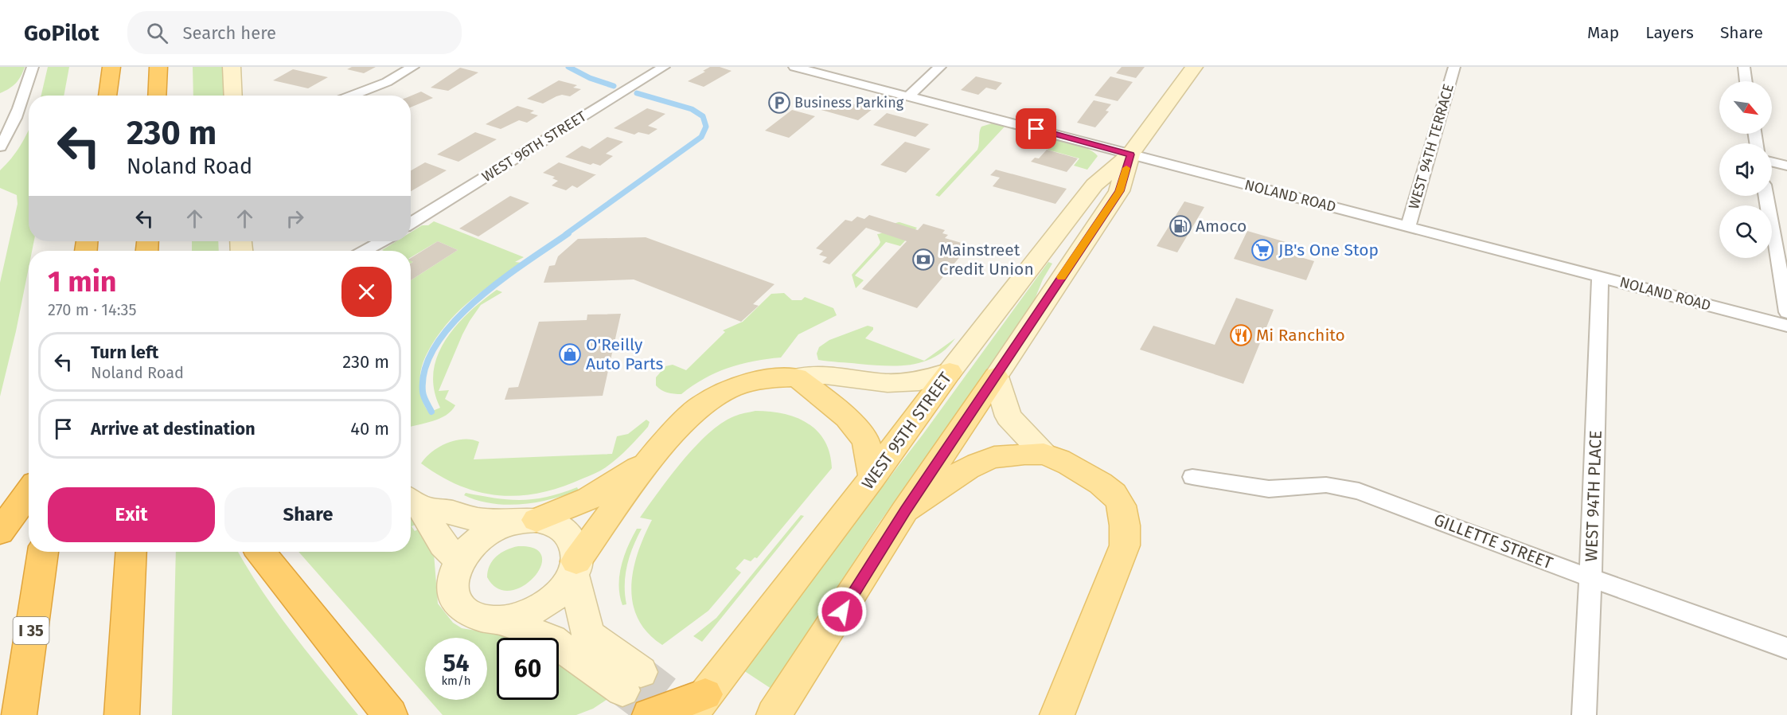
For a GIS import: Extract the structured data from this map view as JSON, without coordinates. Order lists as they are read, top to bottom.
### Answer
{
  "streets": {
    "highway": ["I 35"],
    "main road": ["WEST 95TH STREET"],
    "street": [
      "WEST 96TH STREET",
      "WEST 94TH TERRACE",
      "NOLAND ROAD",
      "WEST 94TH PLACE",
      "GILLETTE STREET"
    ]
  },
  "crossings": [
    ["WEST 94TH TERRACE", "NOLAND ROAD"],
    ["NOLAND ROAD", "WEST 95TH STREET"],
    ["NOLAND ROAD", "WEST 94TH PLACE"],
    ["WEST 94TH PLACE", "GILLETTE STREET"]
  ],
  "places": {
    "parking": ["Business Parking"],
    "fuel station": ["Amoco"],
    "supermarket": ["JB's One Stop"],
    "bank": ["Mainstreet Credit Union"],
    "restaurant": ["Mi Ranchito"],
    "shop": ["O'Reilly Auto Parts"]
  },
  "north": "bottom right",
  "page": {
    "header": "GoPilot",
    "search": "Search here",
    "nav": ["Map", "Layers", "Share"],
    "turn": ["230 m", "Noland Road"],
    "heading": ["1 min", "270 m · 14:35"],
    "list": [
      {
        "name": "Turn left",
        "note": "Noland Road",
        "value": "230 m"
      },
      {
        "name": "Arrive at destination",
        "value": "40 m"
      }
    ],
    "buttons": ["Exit", "Share"],
    "speed": "54 km/h",
    "limit": "60"
  }
}
